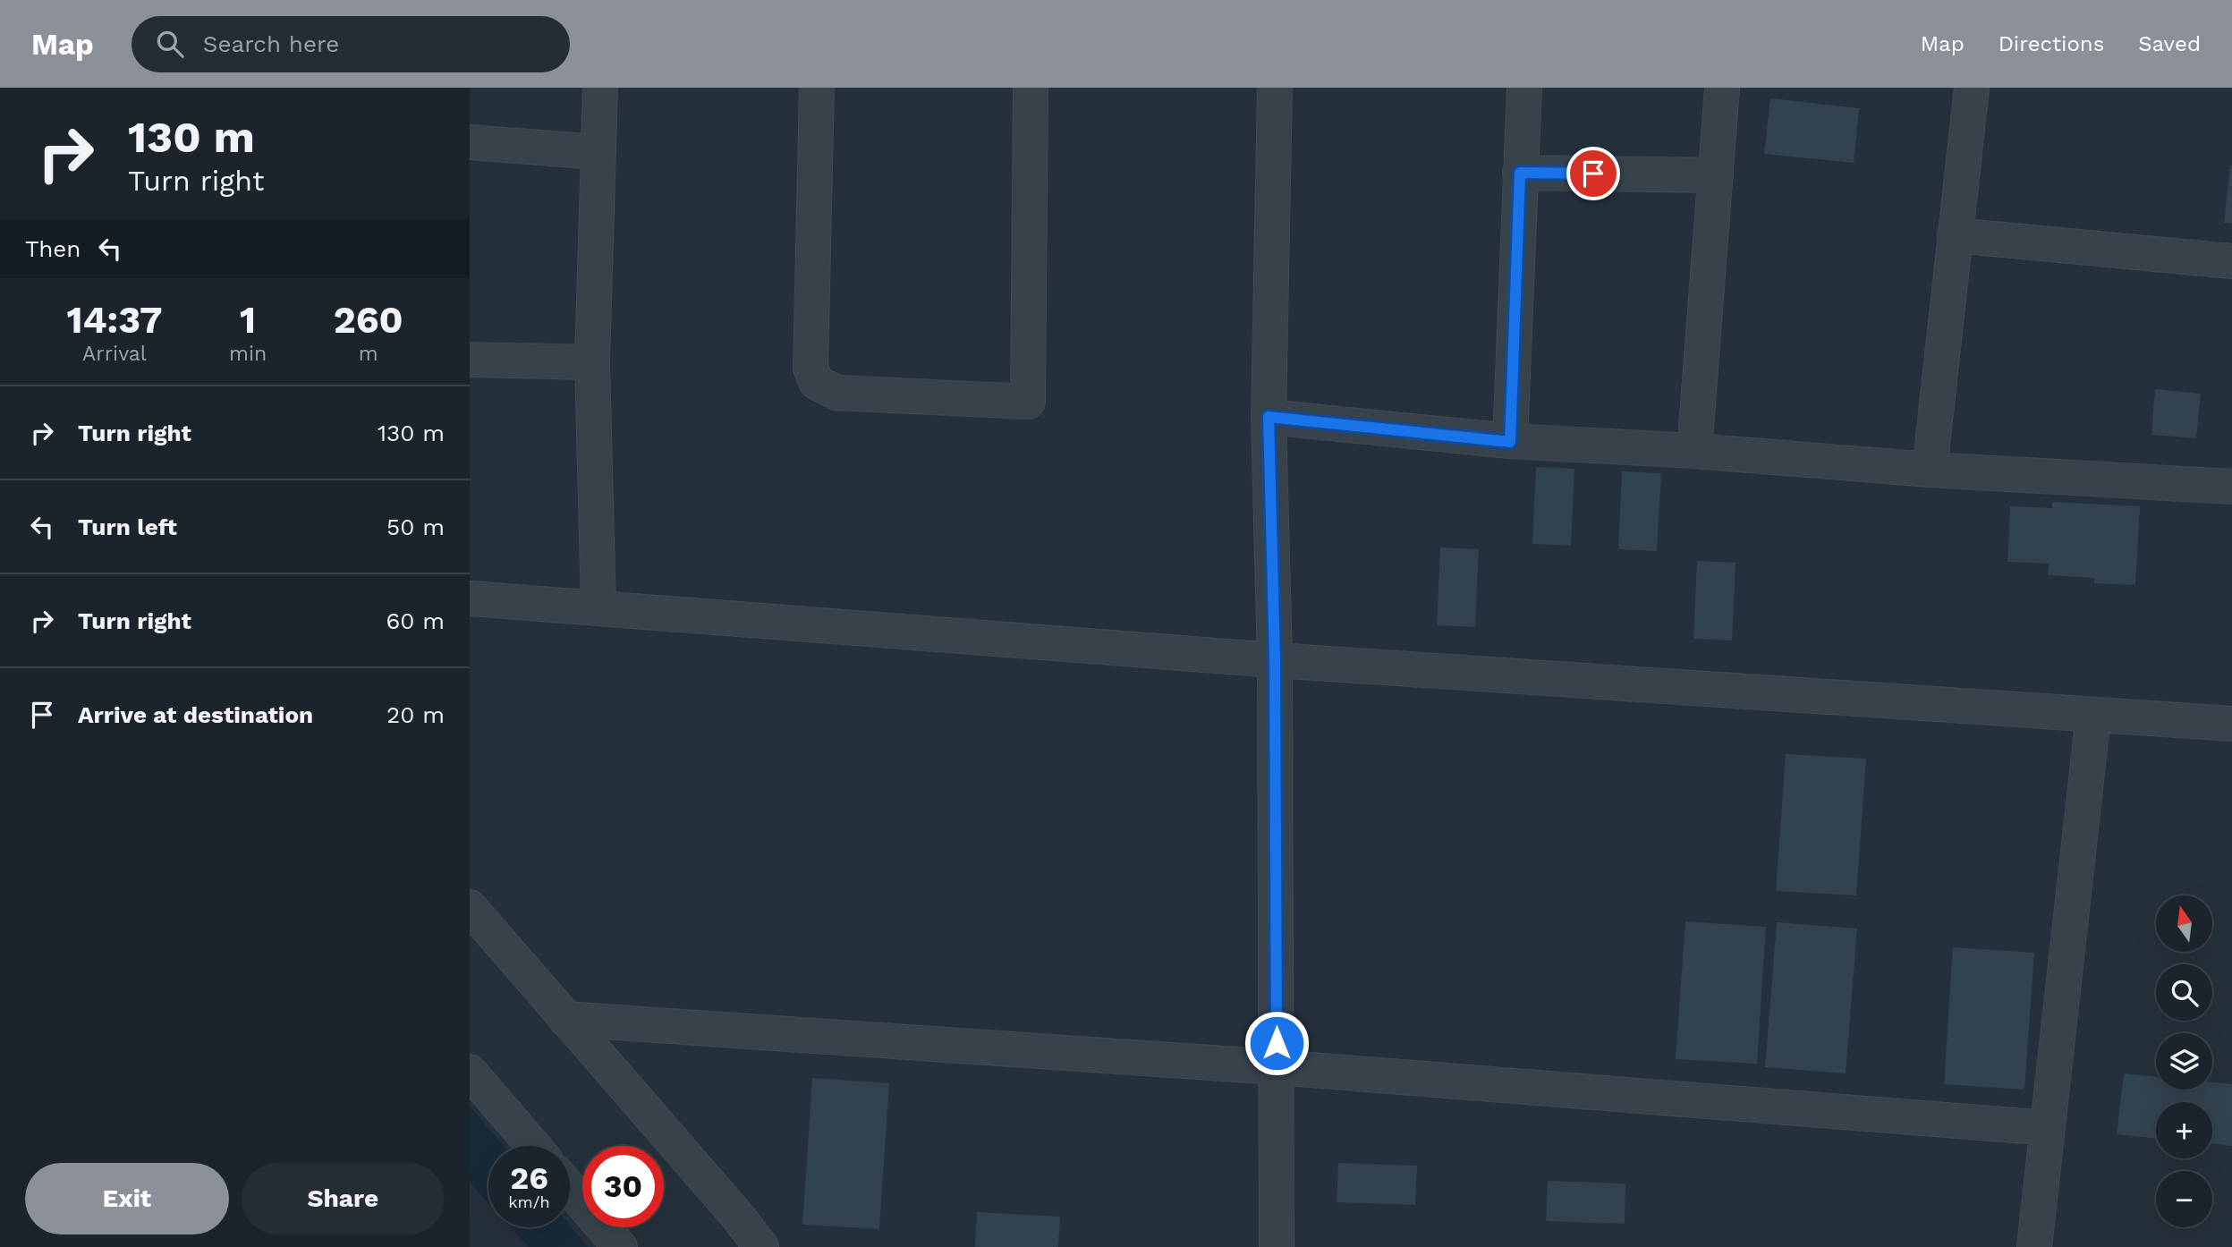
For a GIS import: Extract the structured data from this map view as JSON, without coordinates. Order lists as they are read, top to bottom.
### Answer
{
  "north": "top",
  "page": {
    "header": "Map",
    "search": "Search here",
    "nav": ["Map", "Directions", "Saved"],
    "turn": ["130 m", "Turn right"],
    "then": "Then",
    "eta": [
      "14:37",
      "Arrival",
      "1",
      "min",
      "260",
      "m"
    ],
    "list": [
      {
        "name": "Turn right",
        "value": "130 m"
      },
      {
        "name": "Turn left",
        "value": "50 m"
      },
      {
        "name": "Turn right",
        "value": "60 m"
      },
      {
        "name": "Arrive at destination",
        "value": "20 m"
      }
    ],
    "map_buttons": ["+", "−"],
    "speed": "26 km/h",
    "limit": "30",
    "buttons": ["Exit", "Share"]
  }
}
